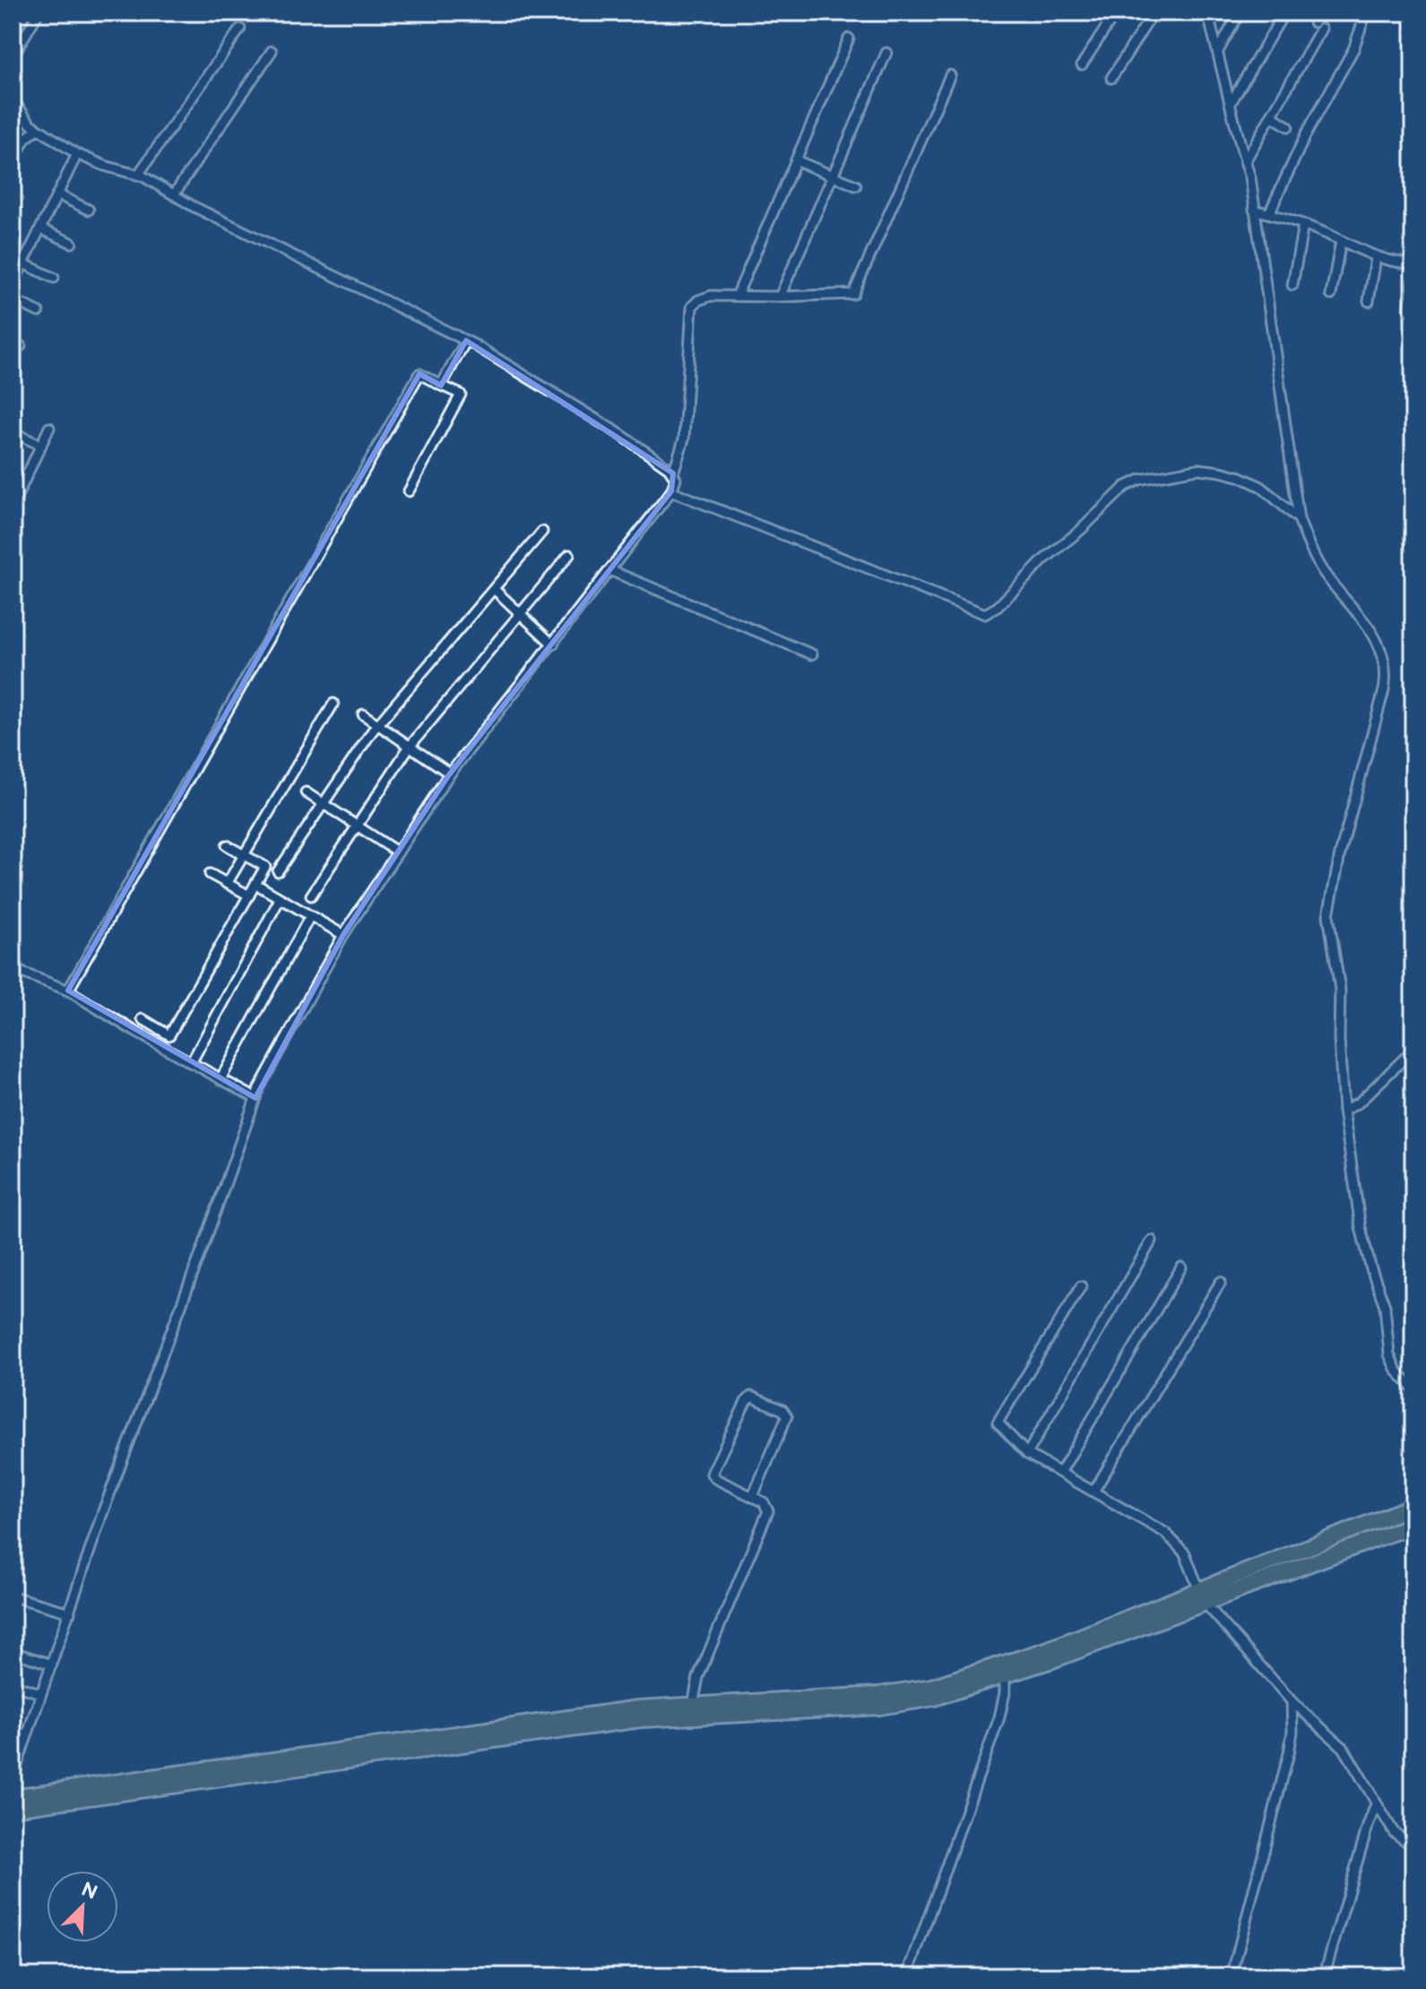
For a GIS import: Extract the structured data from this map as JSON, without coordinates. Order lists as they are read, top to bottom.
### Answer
{
  "north": "top right"
}
